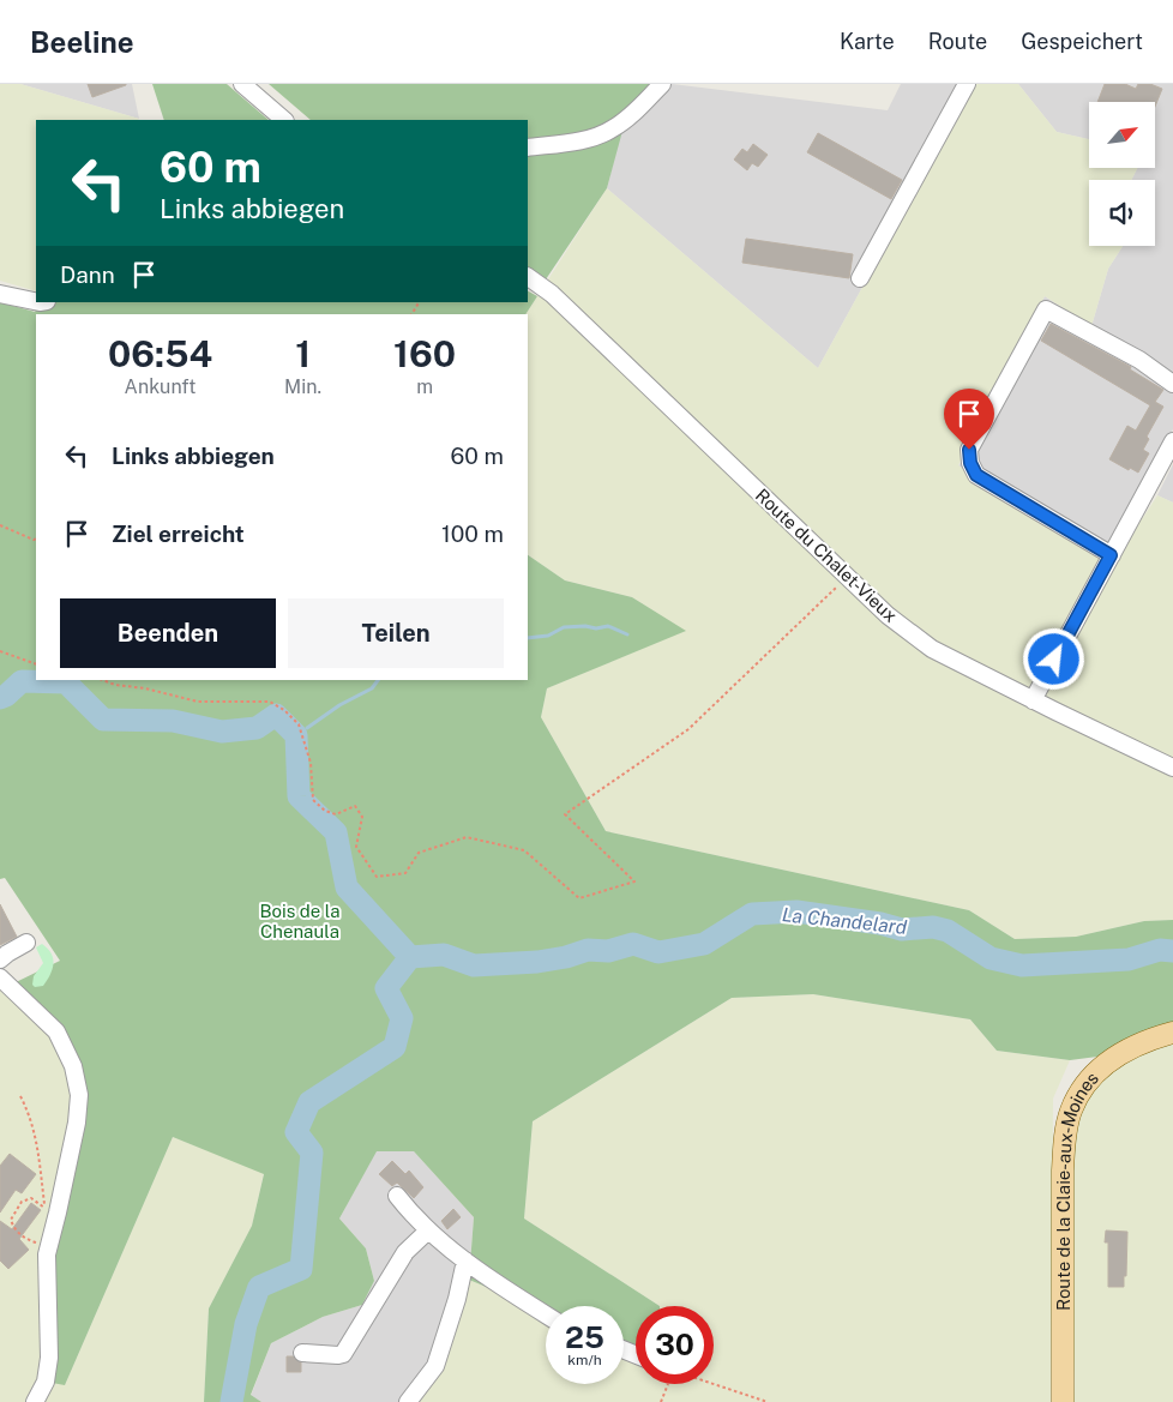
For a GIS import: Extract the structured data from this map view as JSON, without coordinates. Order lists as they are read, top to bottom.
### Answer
{
  "streets": {
    "main road": ["Route de la Claie-aux-Moines"],
    "street": ["Route du Chalet-Vieux"]
  },
  "water": ["La Chandelard"],
  "parks": ["Bois de la Chenaula"],
  "north": "top right",
  "page": {
    "header": "Beeline",
    "nav": ["Karte", "Route", "Gespeichert"],
    "turn": ["60 m", "Links abbiegen"],
    "then": "Dann",
    "eta": [
      "06:54",
      "Ankunft",
      "1",
      "Min.",
      "160",
      "m"
    ],
    "list": [
      {
        "name": "Links abbiegen",
        "value": "60 m"
      },
      {
        "name": "Ziel erreicht",
        "value": "100 m"
      }
    ],
    "buttons": ["Beenden", "Teilen"],
    "speed": "25 km/h",
    "limit": "30"
  }
}
